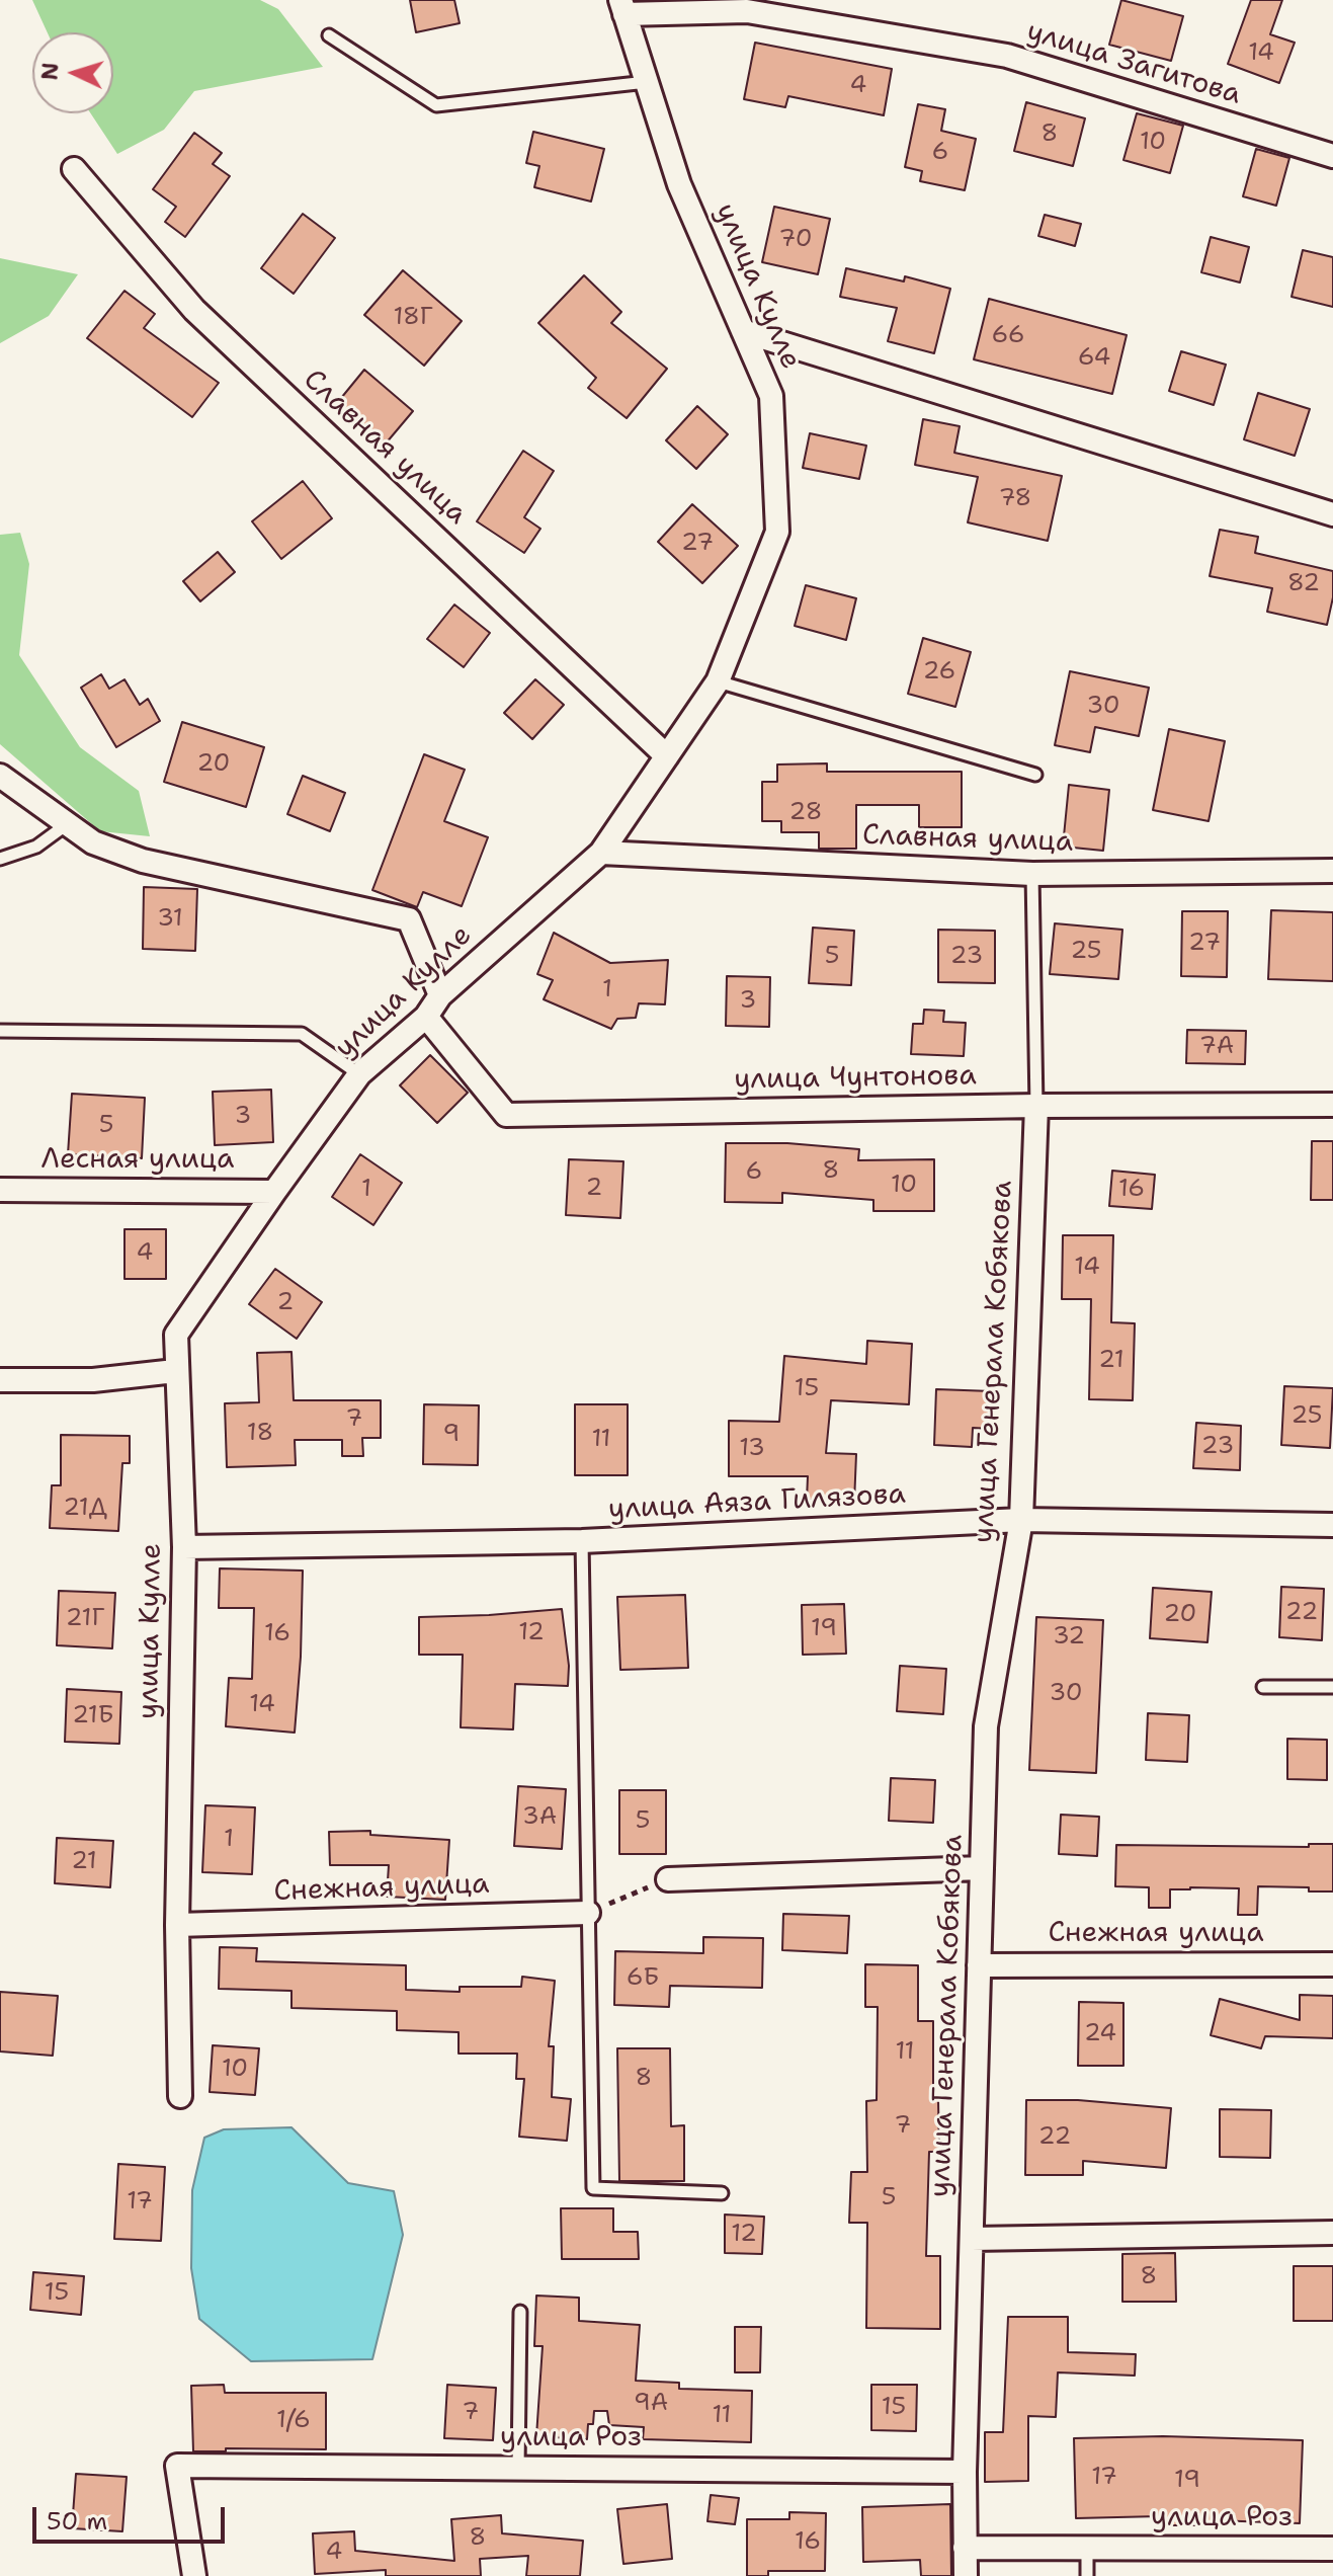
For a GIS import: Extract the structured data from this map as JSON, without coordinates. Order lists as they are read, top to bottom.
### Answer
{
  "streets": {
    "street": [
      "улица Загитова",
      "улица Кулле",
      "Славная улица",
      "улица Чунтонова",
      "Лесная улица",
      "улица Генерала Кобякова",
      "улица Аяза Гилязова",
      "Снежная улица",
      "улица Роз"
    ]
  },
  "crossings": [
    ["улица Загитова", "улица Кулле"],
    ["улица Кулле", "Славная улица"],
    ["улица Кулле", "улица Чунтонова"],
    ["улица Кулле", "Лесная улица"],
    ["улица Кулле", "улица Аяза Гилязова"],
    ["улица Кулле", "Снежная улица"],
    ["Славная улица", "улица Генерала Кобякова"],
    ["улица Чунтонова", "улица Генерала Кобякова"],
    ["улица Генерала Кобякова", "улица Аяза Гилязова"],
    ["улица Генерала Кобякова", "Снежная улица"],
    ["улица Генерала Кобякова", "улица Роз"]
  ],
  "house_numbers": [
    "14",
    "4",
    "8",
    "10",
    "6",
    "70",
    "18Г",
    "66",
    "64",
    "78",
    "27",
    "82",
    "26",
    "30",
    "20",
    "28",
    "31",
    "27",
    "25",
    "5",
    "23",
    "1",
    "3",
    "7А",
    "3",
    "5",
    "8",
    "6",
    "10",
    "2",
    "1",
    "16",
    "4",
    "14",
    "2",
    "21",
    "15",
    "25",
    "7",
    "18",
    "9",
    "11",
    "23",
    "13",
    "21Д",
    "22",
    "20",
    "21Г",
    "19",
    "12",
    "16",
    "32",
    "30",
    "14",
    "21Б",
    "3А",
    "5",
    "1",
    "21",
    "6Б",
    "24",
    "11",
    "10",
    "8",
    "7",
    "22",
    "5",
    "17",
    "12",
    "8",
    "15",
    "9А",
    "15",
    "7",
    "11",
    "1/6",
    "17",
    "19",
    "8",
    "16",
    "4"
  ],
  "scale_bar": "50 m",
  "north": "left"
}
